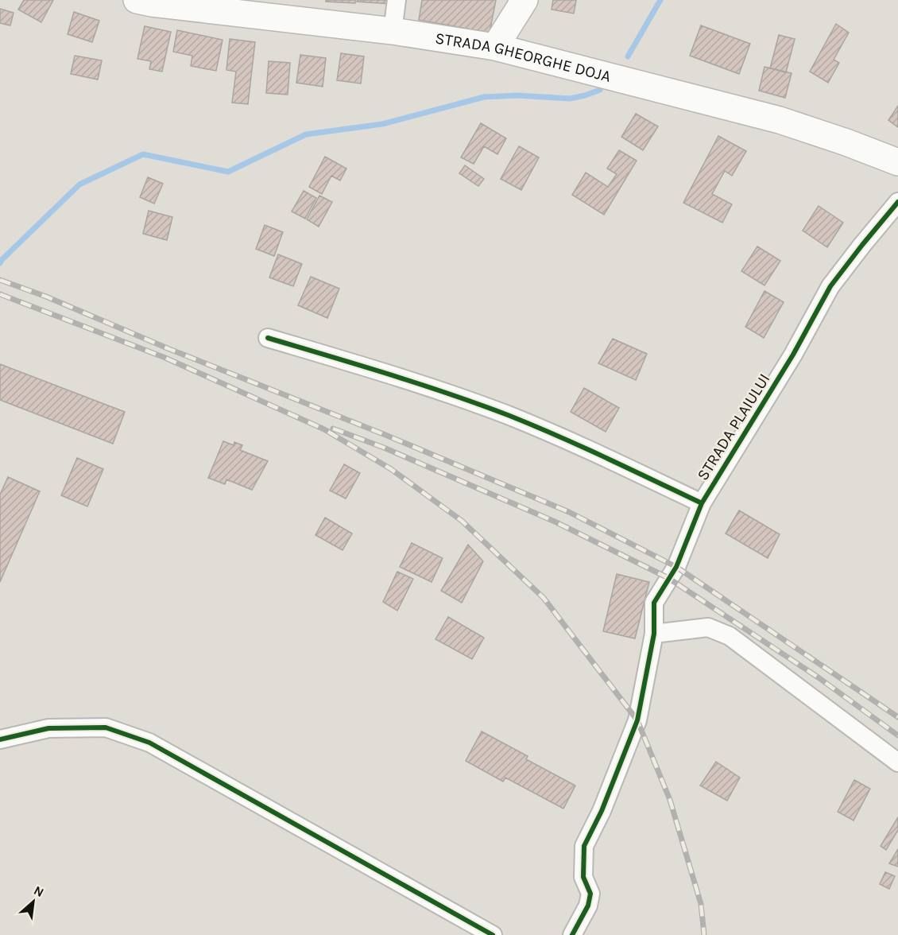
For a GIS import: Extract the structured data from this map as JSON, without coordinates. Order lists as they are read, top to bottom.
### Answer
{
  "streets": {
    "main road": ["STRADA GHEORGHE DOJA"],
    "street": ["STRADA PLAIULUI"]
  },
  "north": "top right"
}
